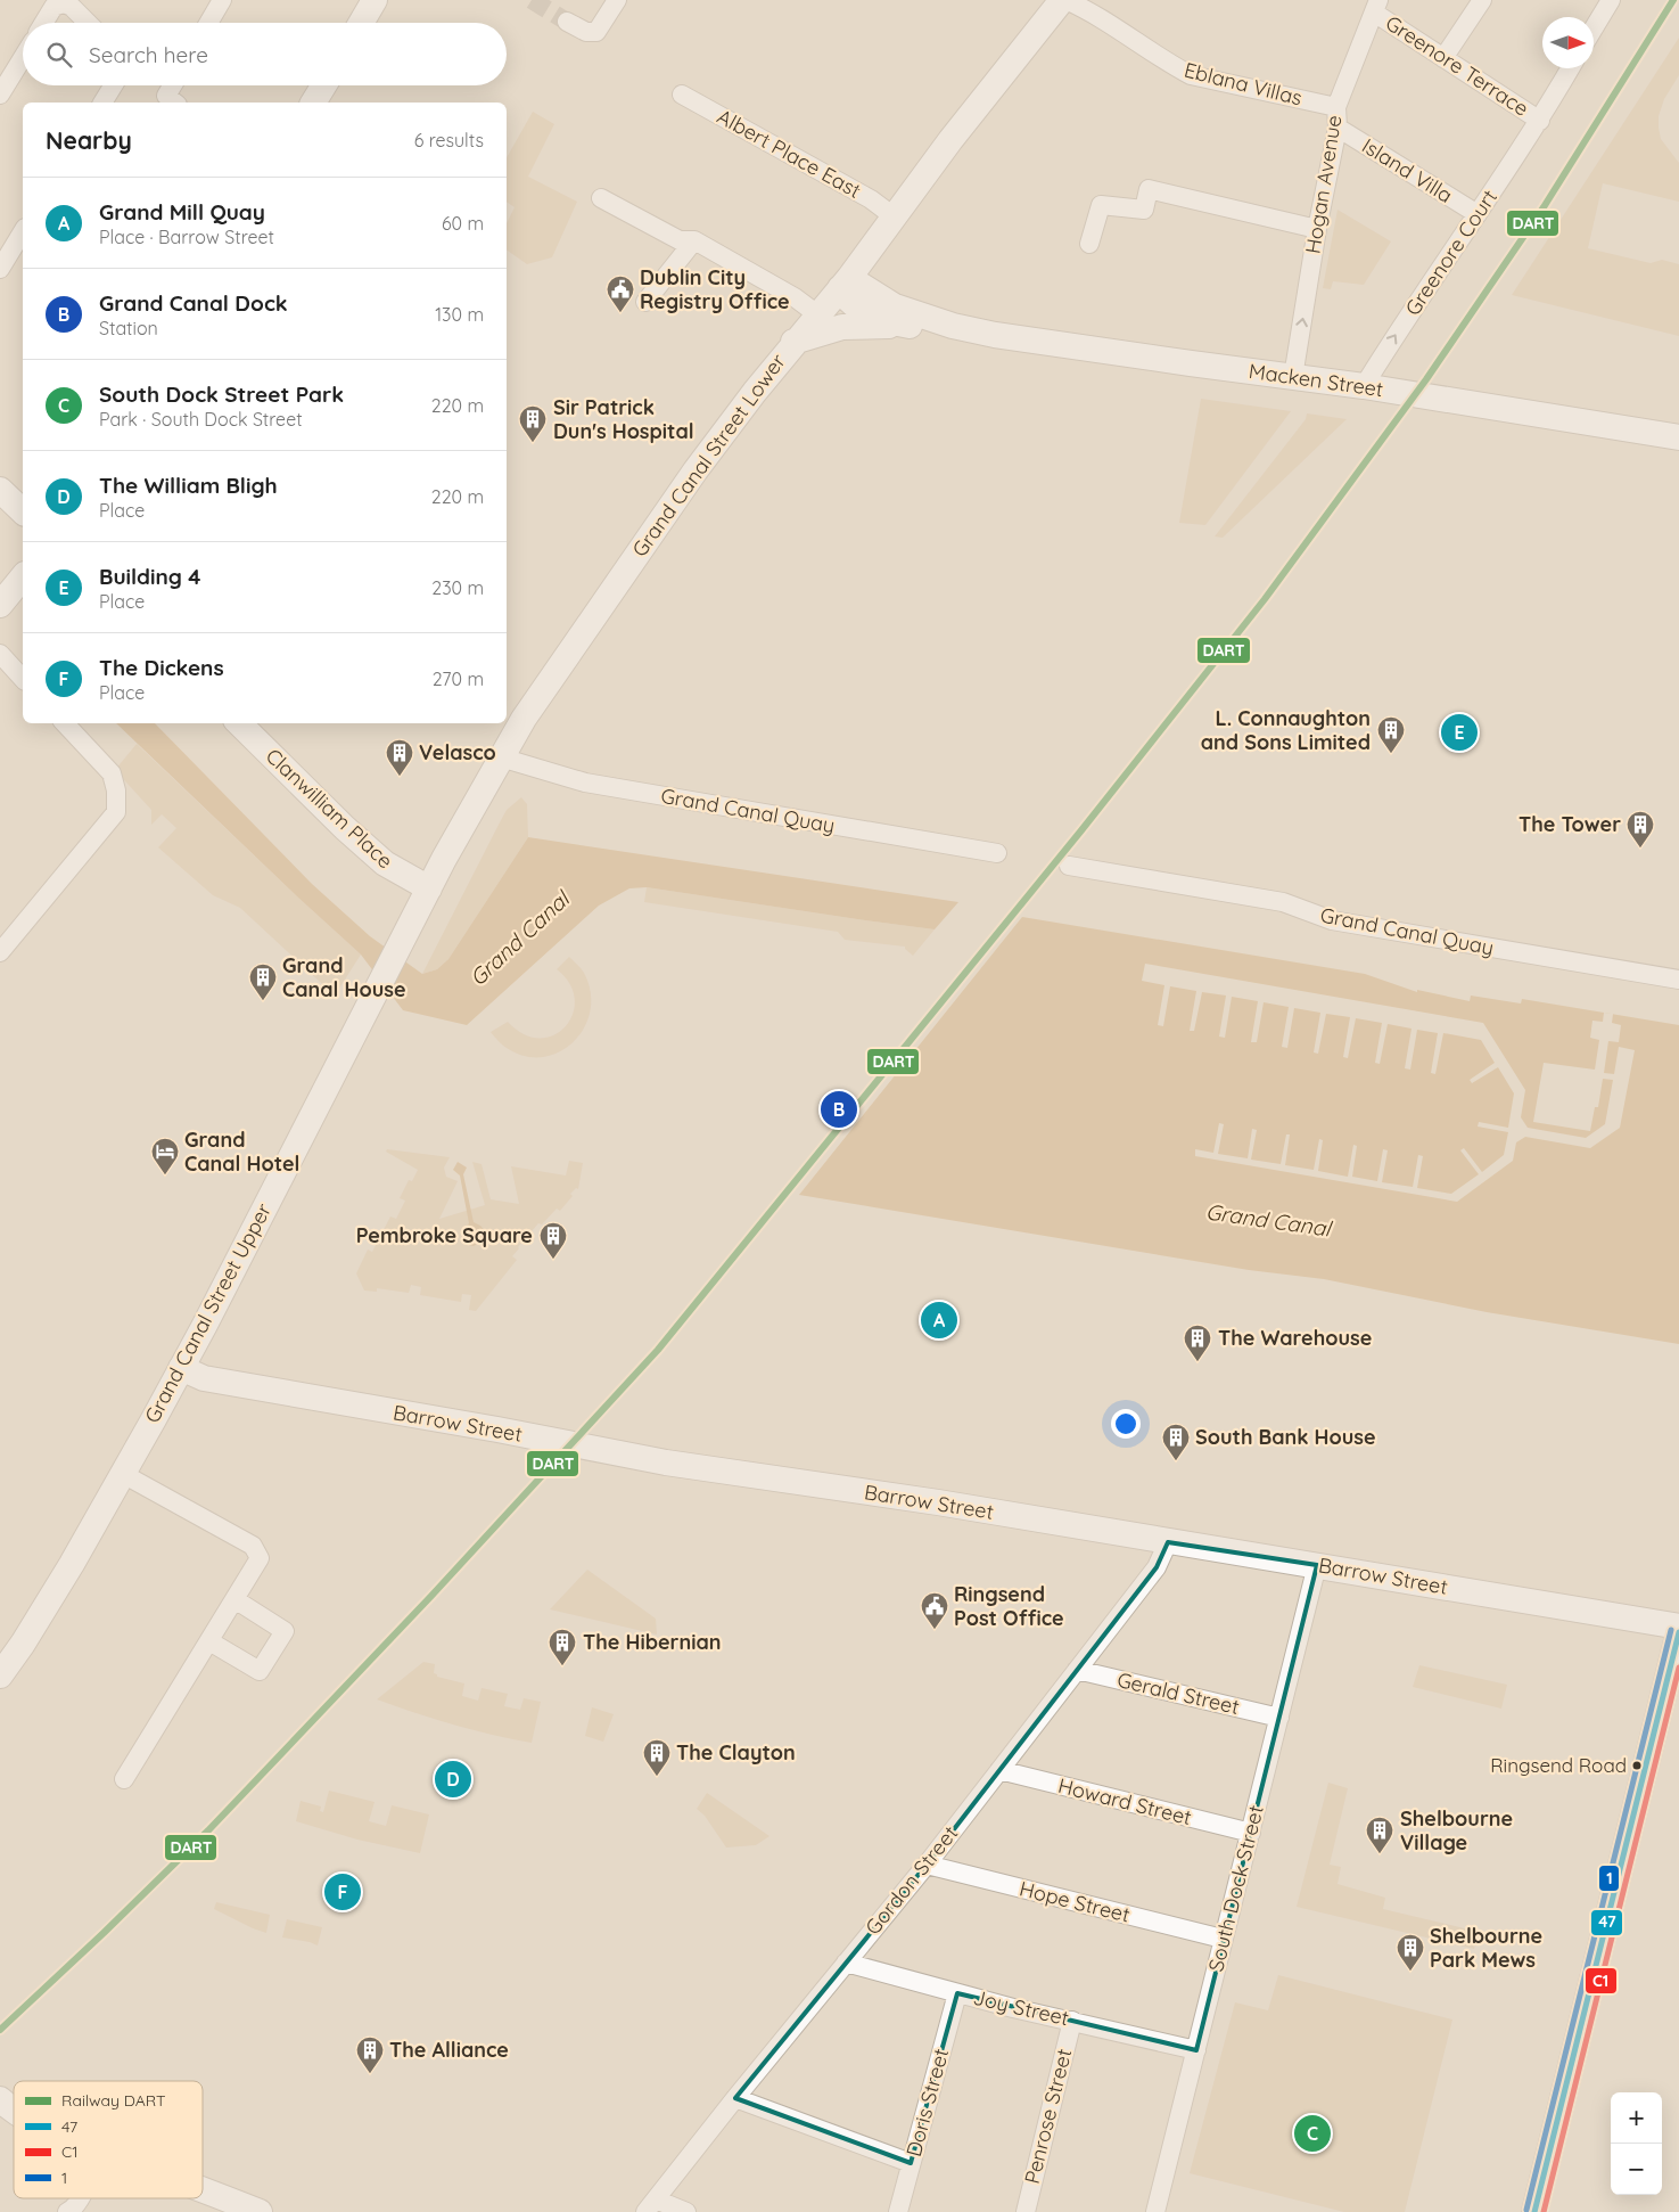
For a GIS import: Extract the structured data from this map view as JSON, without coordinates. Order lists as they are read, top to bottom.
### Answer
{
  "streets": {
    "street": [
      "Greenore Terrace",
      "Eblana Villas",
      "Albert Place East",
      "Island Villa",
      "Hogan Avenue",
      "Greenore Court",
      "Macken Street",
      "Grand Canal Street Lower",
      "Clanwilliam Place",
      "Grand Canal Quay",
      "Grand Canal Street Upper",
      "Barrow Street",
      "Gerald Street",
      "Howard Street",
      "Gordon Street",
      "South Dock Street",
      "Hope Street",
      "Joy Street",
      "Doris Street",
      "Penrose Street"
    ]
  },
  "crossings": [
    ["Greenore Terrace", "Hogan Avenue"],
    ["Greenore Terrace", "Greenore Court"],
    ["Eblana Villas", "Hogan Avenue"],
    ["Eblana Villas", "Grand Canal Street Lower"],
    ["Albert Place East", "Grand Canal Street Lower"],
    ["Island Villa", "Hogan Avenue"],
    ["Island Villa", "Greenore Court"],
    ["Hogan Avenue", "Macken Street"],
    ["Greenore Court", "Macken Street"],
    ["Macken Street", "Grand Canal Street Lower"],
    ["Grand Canal Street Lower", "Clanwilliam Place"],
    ["Grand Canal Street Lower", "Grand Canal Quay"],
    ["Grand Canal Street Lower", "Grand Canal Street Upper"],
    ["Grand Canal Street Upper", "Barrow Street"],
    ["Barrow Street", "Gordon Street"],
    ["Barrow Street", "South Dock Street"],
    ["Gerald Street", "Gordon Street"],
    ["Gerald Street", "South Dock Street"],
    ["Howard Street", "Gordon Street"],
    ["Howard Street", "South Dock Street"],
    ["Gordon Street", "Hope Street"],
    ["Gordon Street", "Joy Street"],
    ["South Dock Street", "Hope Street"],
    ["South Dock Street", "Joy Street"],
    ["Joy Street", "Doris Street"],
    ["Joy Street", "Penrose Street"]
  ],
  "one_way": ["Hogan Avenue", "Greenore Court"],
  "water": ["Grand Canal"],
  "places": {
    "public building": ["Dublin City Registry Office", "Ringsend Post Office"],
    "building": [
      "Sir Patrick Dun's Hospital",
      "L. Connaughton and Sons Limited",
      "Velasco",
      "The Tower",
      "Grand Canal House",
      "Pembroke Square",
      "The Warehouse",
      "South Bank House",
      "The Hibernian",
      "The Clayton",
      "Shelbourne Village",
      "Shelbourne Park Mews",
      "The Alliance"
    ],
    "hotel": ["Grand Canal Hotel"],
    "other": ["Ringsend Road"]
  },
  "lines": [
    "rail line DART",
    "transit line 1",
    "transit line 47",
    "transit line C1"
  ],
  "legend": [
    "Railway DART",
    "47",
    "C1",
    "1"
  ],
  "north": "right",
  "page": {
    "search": "Search here",
    "heading": ["Nearby", "6 results"],
    "list": [
      {
        "mark": "A",
        "name": "Grand Mill Quay",
        "note": "Place · Barrow Street",
        "value": "60 m"
      },
      {
        "mark": "B",
        "name": "Grand Canal Dock",
        "note": "Station",
        "value": "130 m"
      },
      {
        "mark": "C",
        "name": "South Dock Street Park",
        "note": "Park · South Dock Street",
        "value": "220 m"
      },
      {
        "mark": "D",
        "name": "The William Bligh",
        "note": "Place",
        "value": "220 m"
      },
      {
        "mark": "E",
        "name": "Building 4",
        "note": "Place",
        "value": "230 m"
      },
      {
        "mark": "F",
        "name": "The Dickens",
        "note": "Place",
        "value": "270 m"
      }
    ],
    "pins": [
      "E",
      "B",
      "A",
      "D",
      "F",
      "C"
    ],
    "map_buttons": ["+", "−"]
  }
}
